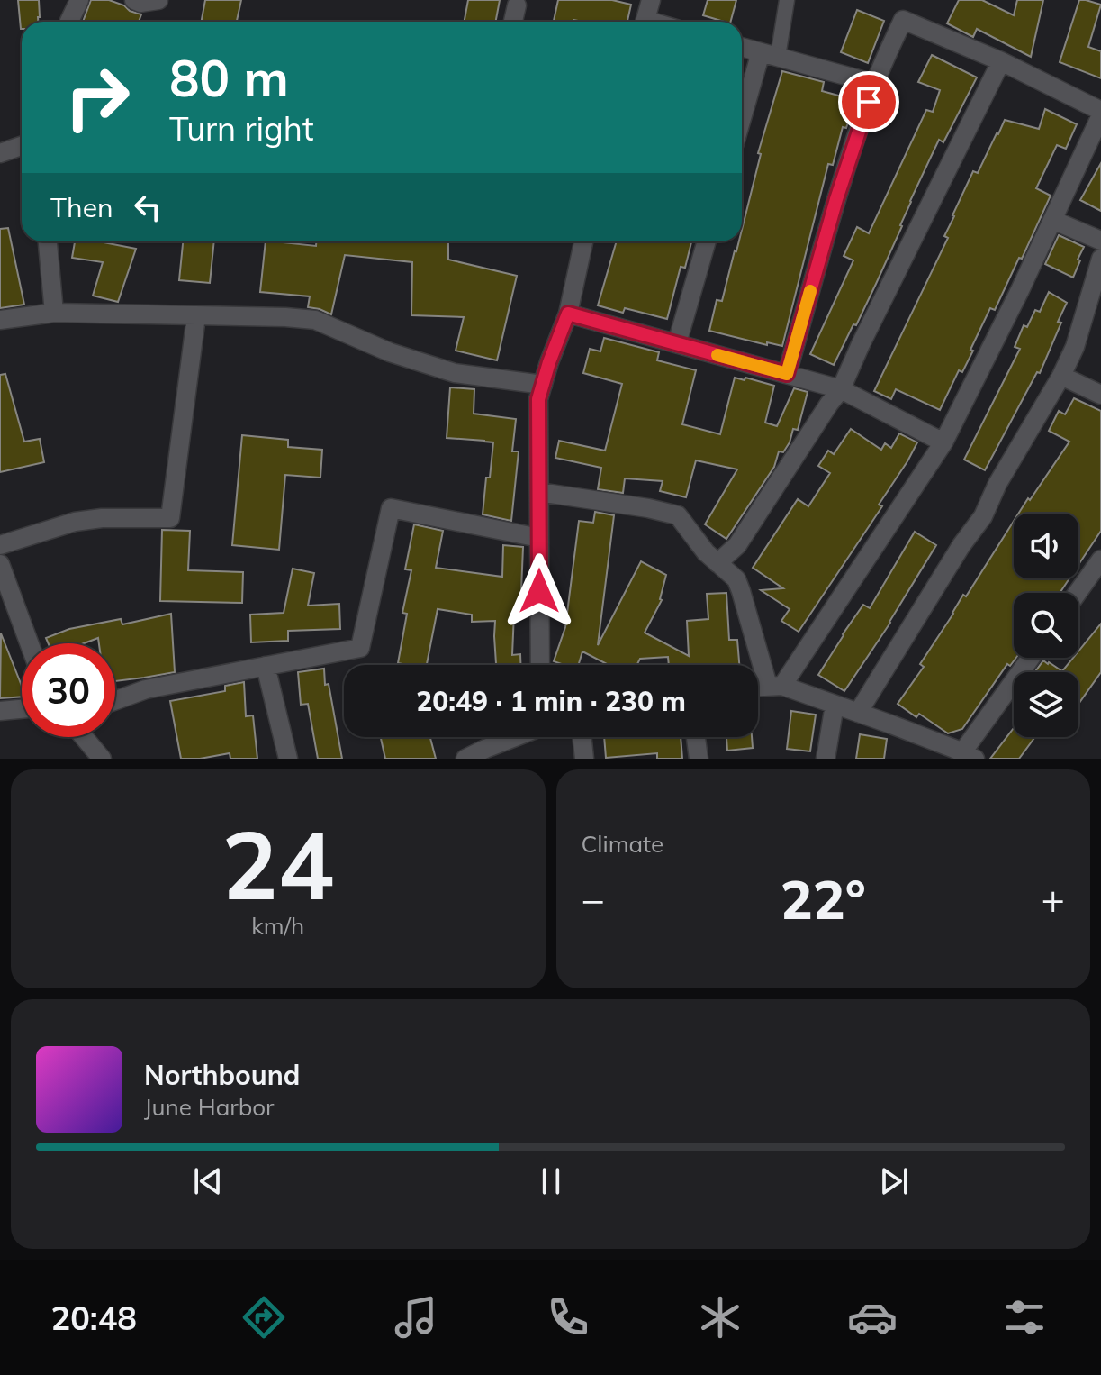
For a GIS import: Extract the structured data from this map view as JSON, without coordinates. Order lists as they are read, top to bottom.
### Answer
{
  "page": {
    "turn": ["80 m", "Turn right"],
    "then": "Then",
    "limit": "30",
    "trip": "20:49 · 1 min · 230 m",
    "tile": [
      ["24", "km/h"],
      "Climate"
    ],
    "heat": ["−", "22°", "+"],
    "song": ["Northbound", "June Harbor"],
    "tabs": "20:48"
  }
}
